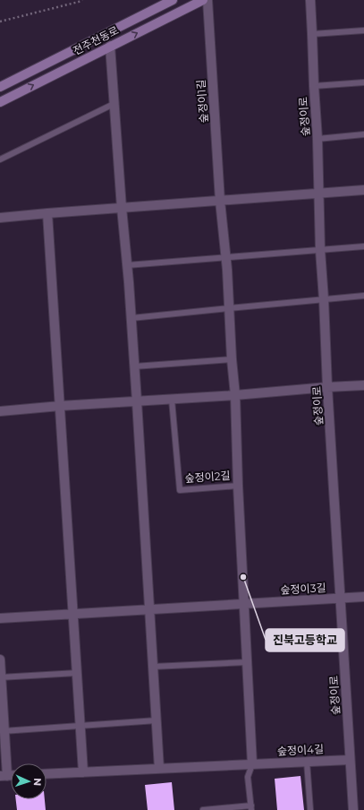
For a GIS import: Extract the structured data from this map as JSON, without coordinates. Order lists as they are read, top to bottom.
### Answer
{
  "streets": {
    "street": [
      "전주천동로",
      "숲정이1길",
      "숲정이로",
      "숲정이2길",
      "숲정이3길",
      "숲정이4길"
    ]
  },
  "crossings": [
    ["숲정이1길", "숲정이2길"],
    ["숲정이로", "숲정이3길"],
    ["숲정이로", "숲정이4길"]
  ],
  "places": ["진북고등학교"],
  "north": "right"
}
